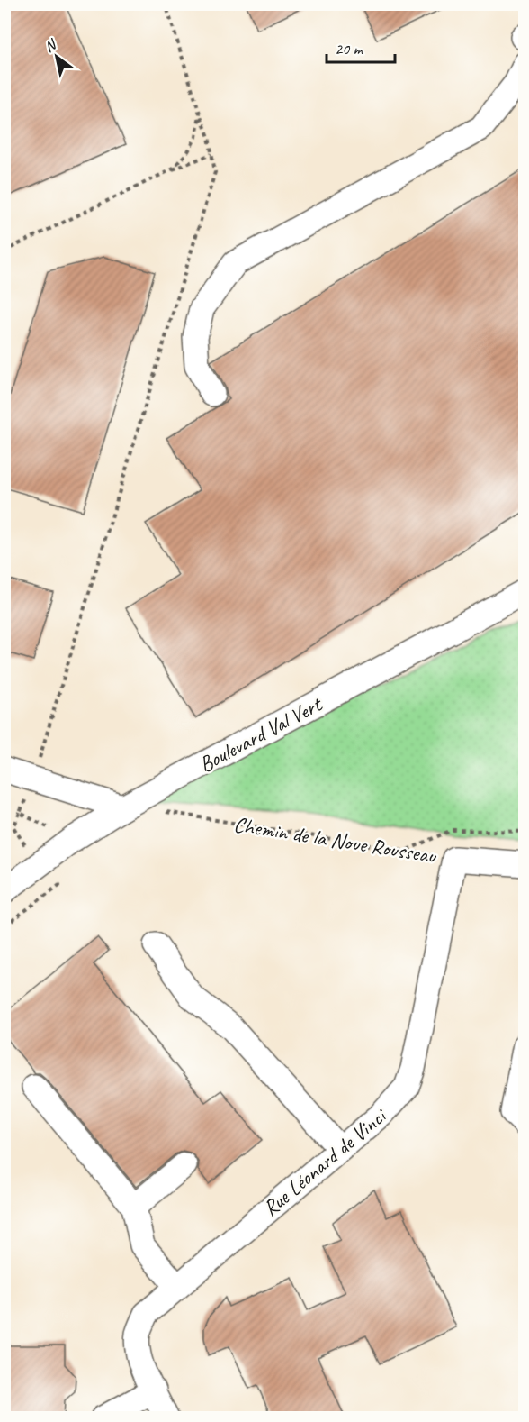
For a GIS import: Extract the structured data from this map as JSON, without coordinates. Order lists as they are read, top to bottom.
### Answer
{
  "streets": {
    "street": ["Boulevard Val Vert", "Chemin de la Noue Rousseau", "Rue Léonard de Vinci"]
  },
  "crossings": [
    ["Chemin de la Noue Rousseau", "Rue Léonard de Vinci"]
  ],
  "scale_bar": "20 m",
  "north": "top left"
}
